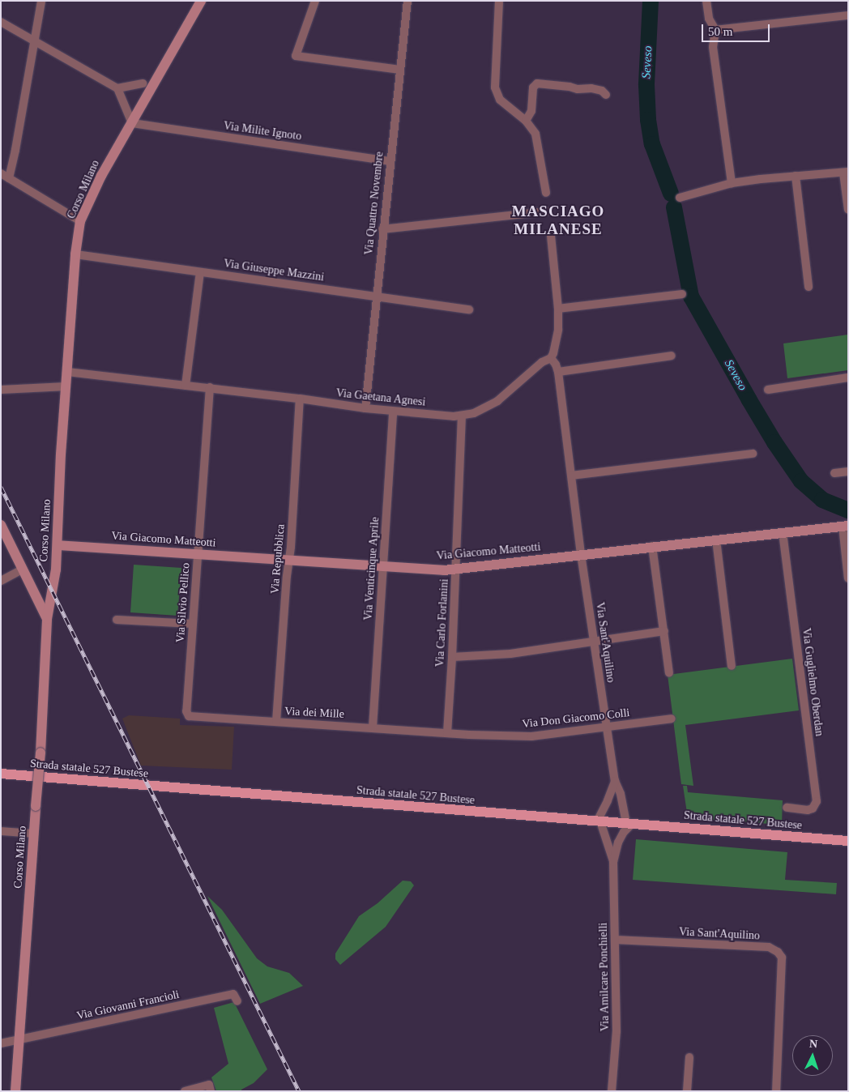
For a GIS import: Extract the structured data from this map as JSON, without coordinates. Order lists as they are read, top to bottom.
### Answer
{
  "streets": {
    "main road": ["Strada statale 527 Bustese"],
    "street": [
      "Via Milite Ignoto",
      "Corso Milano",
      "Via Quattro Novembre",
      "Via Giuseppe Mazzini",
      "Via Gaetana Agnesi",
      "Via Giacomo Matteotti",
      "Via Repubblica",
      "Via Venticinque Aprile",
      "Via Silvio Pellico",
      "Via Carlo Forlanini",
      "Via Sant'Aquilino",
      "Via Guglielmo Oberdan",
      "Via dei Mille",
      "Via Don Giacomo Colli",
      "Via Amilcare Ponchielli",
      "Via Giovanni Francioli"
    ]
  },
  "crossings": [
    ["Via Milite Ignoto", "Corso Milano"],
    ["Via Milite Ignoto", "Via Quattro Novembre"],
    ["Corso Milano", "Via Giuseppe Mazzini"],
    ["Corso Milano", "Via Gaetana Agnesi"],
    ["Corso Milano", "Via Giacomo Matteotti"],
    ["Corso Milano", "Via Giovanni Francioli"],
    ["Via Quattro Novembre", "Via Giuseppe Mazzini"],
    ["Via Quattro Novembre", "Via Gaetana Agnesi"],
    ["Via Gaetana Agnesi", "Via Repubblica"],
    ["Via Gaetana Agnesi", "Via Venticinque Aprile"],
    ["Via Gaetana Agnesi", "Via Silvio Pellico"],
    ["Via Gaetana Agnesi", "Via Carlo Forlanini"],
    ["Via Giacomo Matteotti", "Via Repubblica"],
    ["Via Giacomo Matteotti", "Via Venticinque Aprile"],
    ["Via Giacomo Matteotti", "Via Silvio Pellico"],
    ["Via Giacomo Matteotti", "Via Carlo Forlanini"],
    ["Via Giacomo Matteotti", "Via Sant'Aquilino"],
    ["Via Giacomo Matteotti", "Via Guglielmo Oberdan"],
    ["Via Repubblica", "Via dei Mille"],
    ["Via Venticinque Aprile", "Via dei Mille"],
    ["Via Silvio Pellico", "Via dei Mille"],
    ["Via Carlo Forlanini", "Via Don Giacomo Colli"],
    ["Via Sant'Aquilino", "Via Don Giacomo Colli"],
    ["Via Sant'Aquilino", "Strada statale 527 Bustese"],
    ["Via Sant'Aquilino", "Via Amilcare Ponchielli"],
    ["Via dei Mille", "Via Don Giacomo Colli"],
    ["Strada statale 527 Bustese", "Via Amilcare Ponchielli"]
  ],
  "districts": ["MASCIAGO MILANESE"],
  "water": ["Seveso"],
  "scale_bar": "50 m",
  "north": "top"
}
